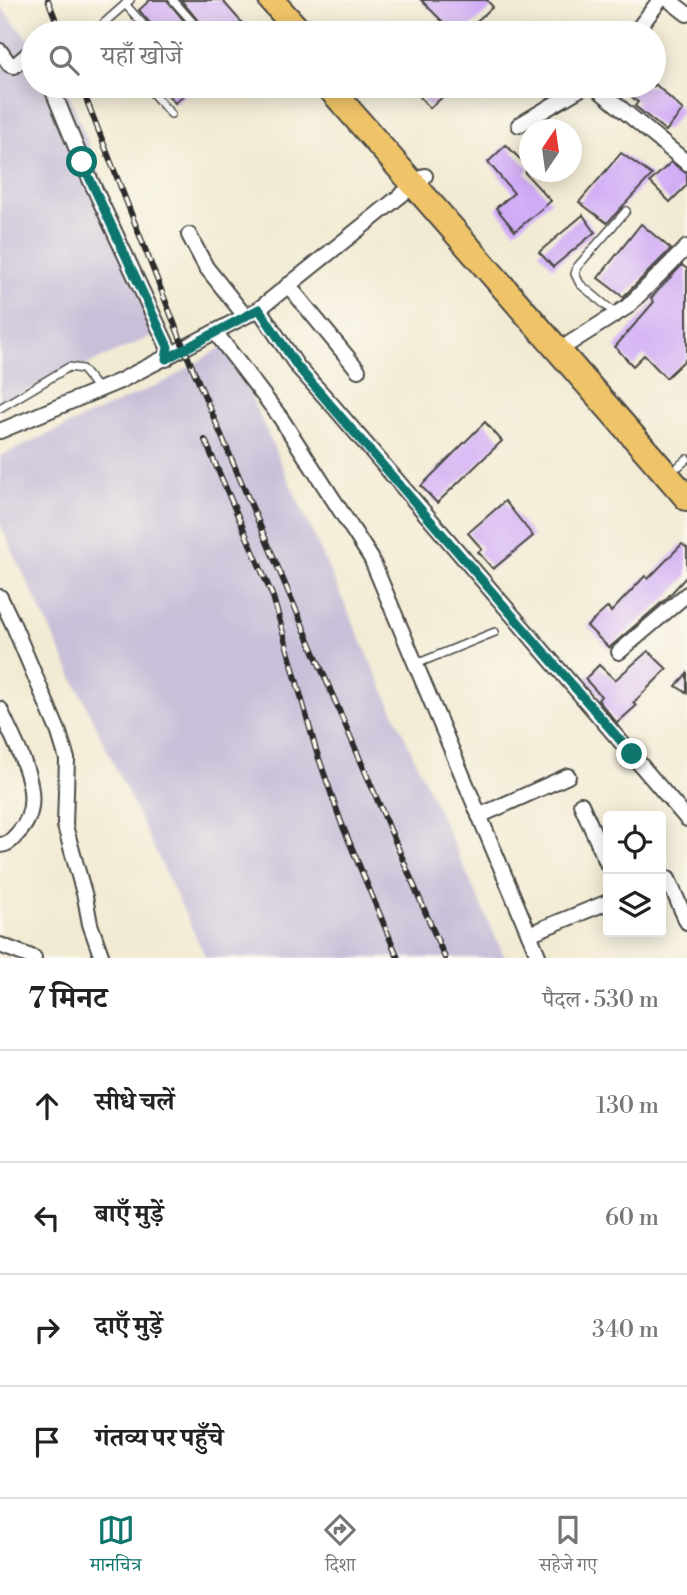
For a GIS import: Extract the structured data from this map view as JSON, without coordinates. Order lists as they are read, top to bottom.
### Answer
{
  "north": "top",
  "page": {
    "search": "यहाँ खोजें",
    "heading": ["7 मिनट", "पैदल · 530 m"],
    "list": [
      ["सीधे चलें", "130 m"],
      ["बाएँ मुड़ें", "60 m"],
      ["दाएँ मुड़ें", "340 m"],
      "गंतव्य पर पहुँचे"
    ],
    "nav": ["मानचित्र", "दिशा", "सहेजे गए"]
  }
}
